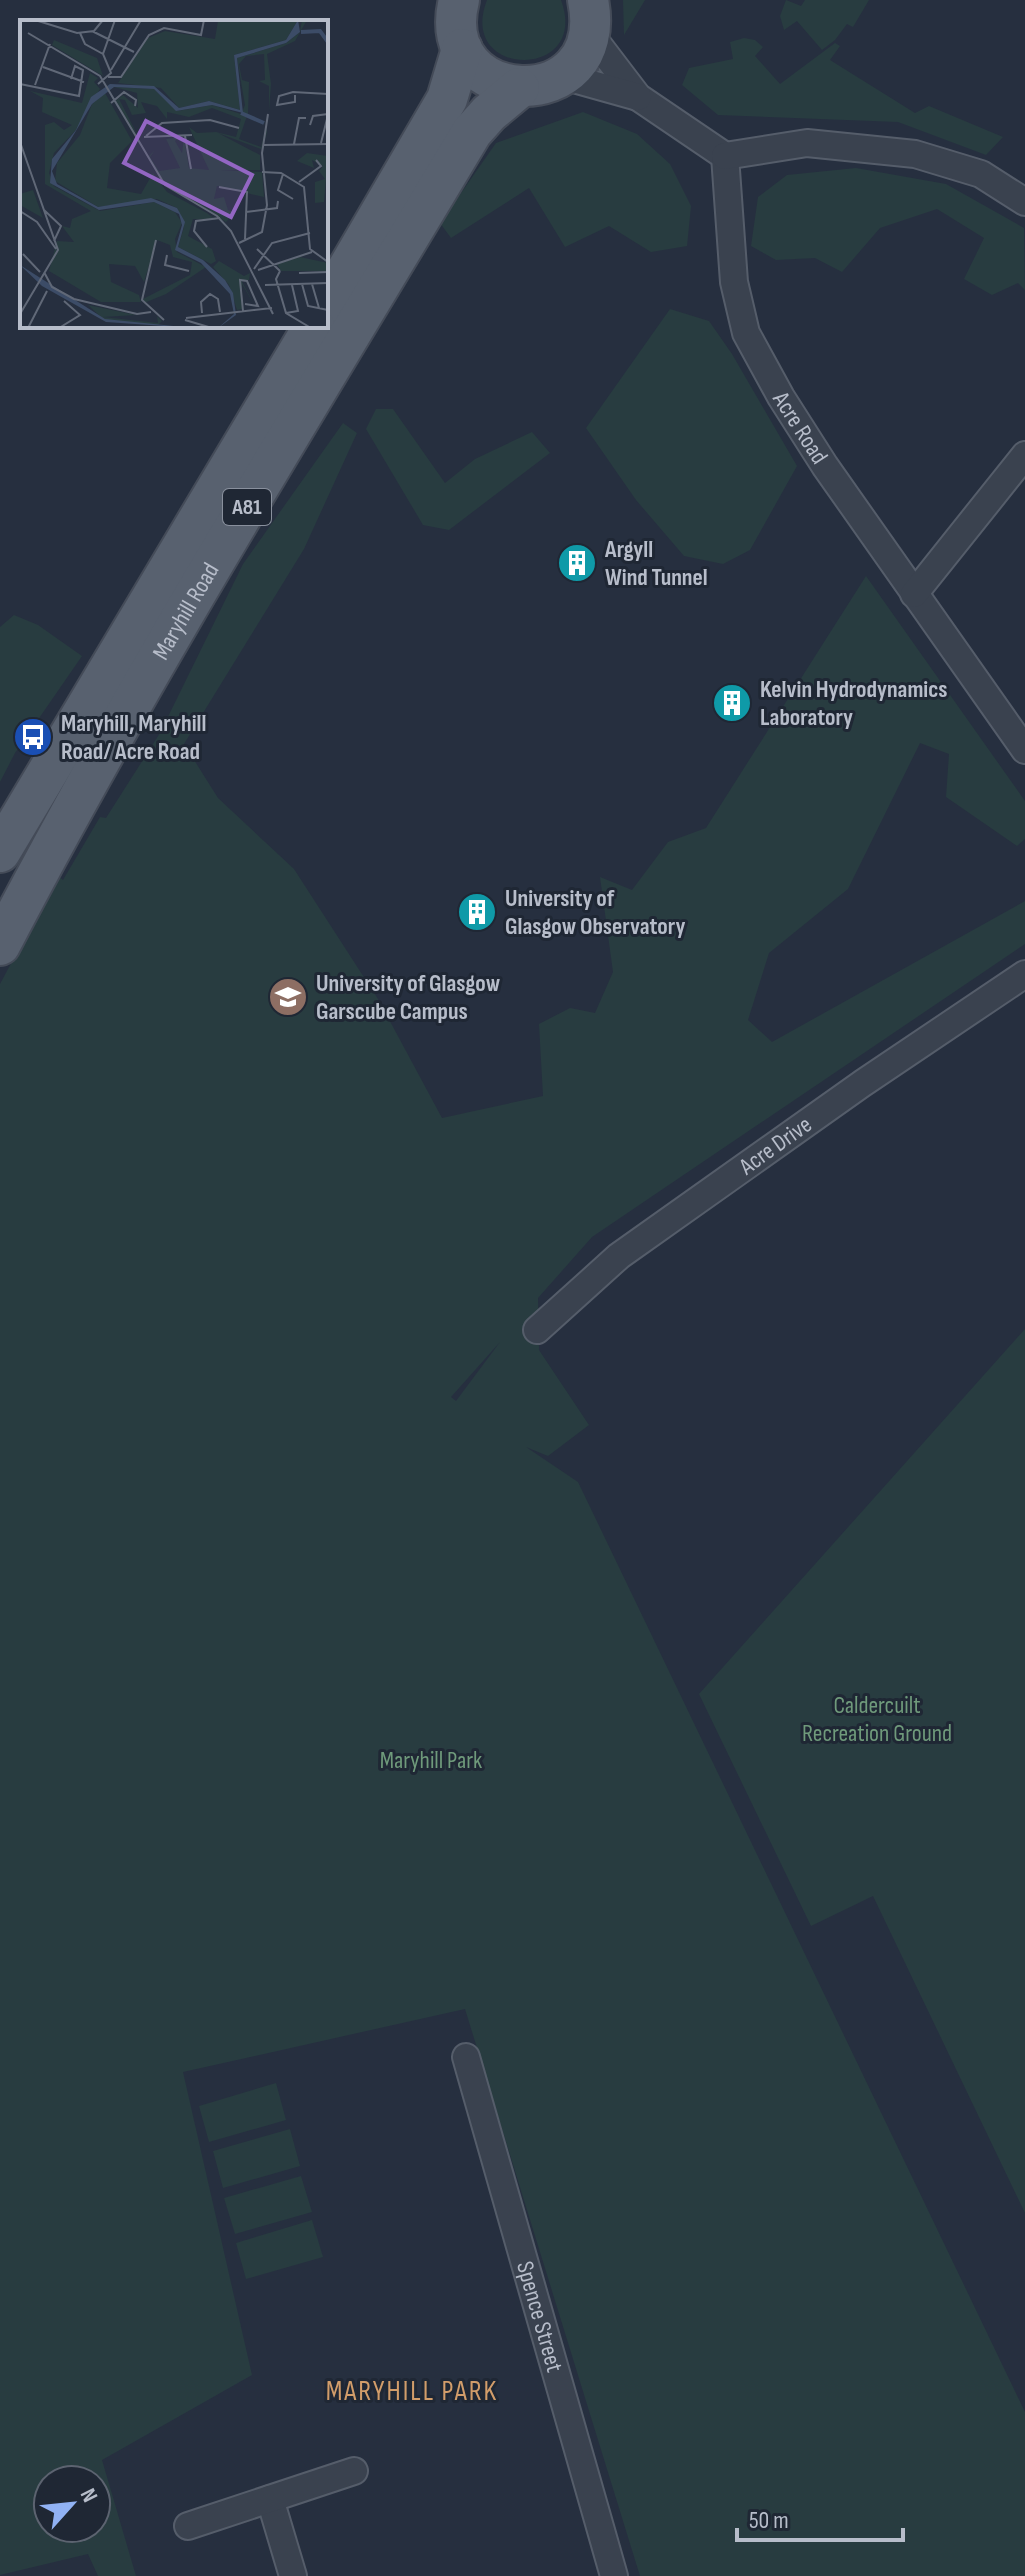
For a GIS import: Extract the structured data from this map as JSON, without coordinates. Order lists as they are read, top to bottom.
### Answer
{
  "streets": {
    "main road": ["A81", "Maryhill Road"],
    "street": ["Acre Road", "Acre Drive", "Spence Street"]
  },
  "crossings": [
    ["A81", "Maryhill Road"]
  ],
  "districts": ["MARYHILL PARK"],
  "parks": ["Caldercuilt Recreation Ground", "Maryhill Park"],
  "places": {
    "building": ["Argyll Wind Tunnel", "Kelvin Hydrodynamics Laboratory", "University of Glasgow Observatory"],
    "bus stop": ["Maryhill, Maryhill Road/ Acre Road"],
    "school or university": ["University of Glasgow Garscube Campus"]
  },
  "scale_bar": "50 m",
  "north": "top right"
}
